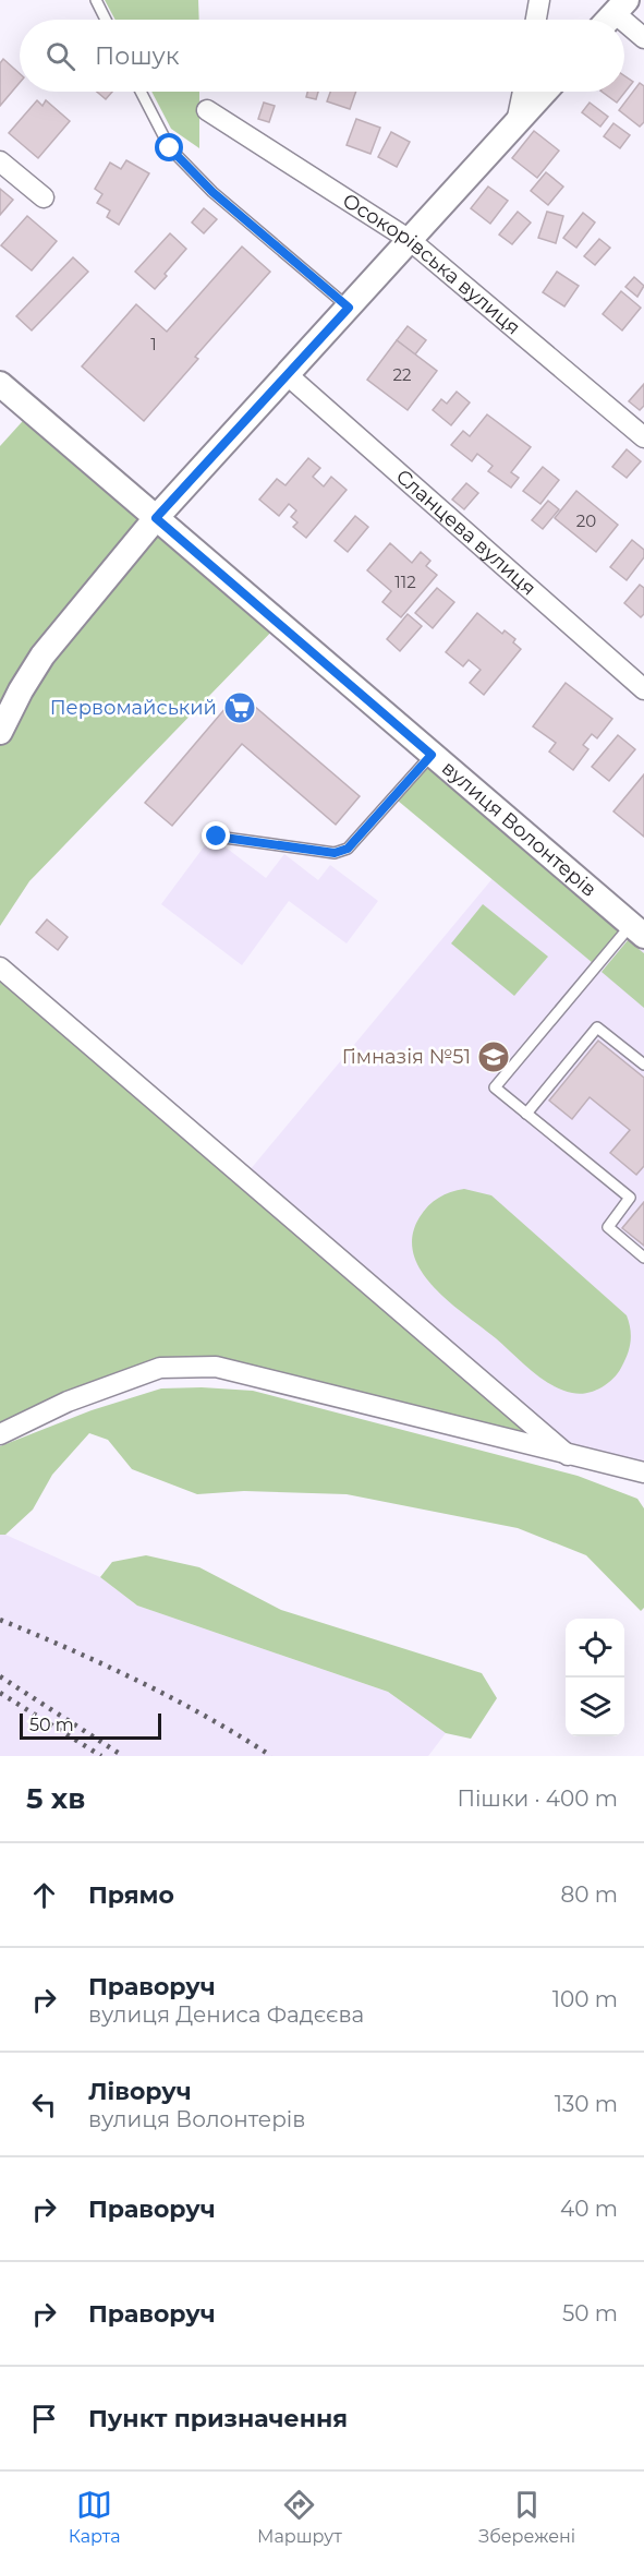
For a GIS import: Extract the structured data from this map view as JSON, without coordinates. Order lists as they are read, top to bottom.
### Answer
{
  "streets": {
    "street": ["Осокорівська вулиця", "Сланцева вулиця", "вулиця Волонтерів"]
  },
  "places": {
    "supermarket": ["Первомайський"],
    "school or university": ["Гімназія №51"]
  },
  "house_numbers": [
    "1",
    "22",
    "20",
    "112"
  ],
  "scale_bar": "50 m",
  "page": {
    "search": "Пошук",
    "scale": "50 m",
    "heading": ["5 хв", "Пішки · 400 m"],
    "list": [
      ["Прямо", "80 m"],
      ["Праворуч", "вулиця Дениса Фадєєва", "100 m"],
      ["Ліворуч", "вулиця Волонтерів", "130 m"],
      ["Праворуч", "40 m"],
      ["Праворуч", "50 m"],
      "Пункт призначення"
    ],
    "nav": ["Карта", "Маршрут", "Збережені"]
  }
}
